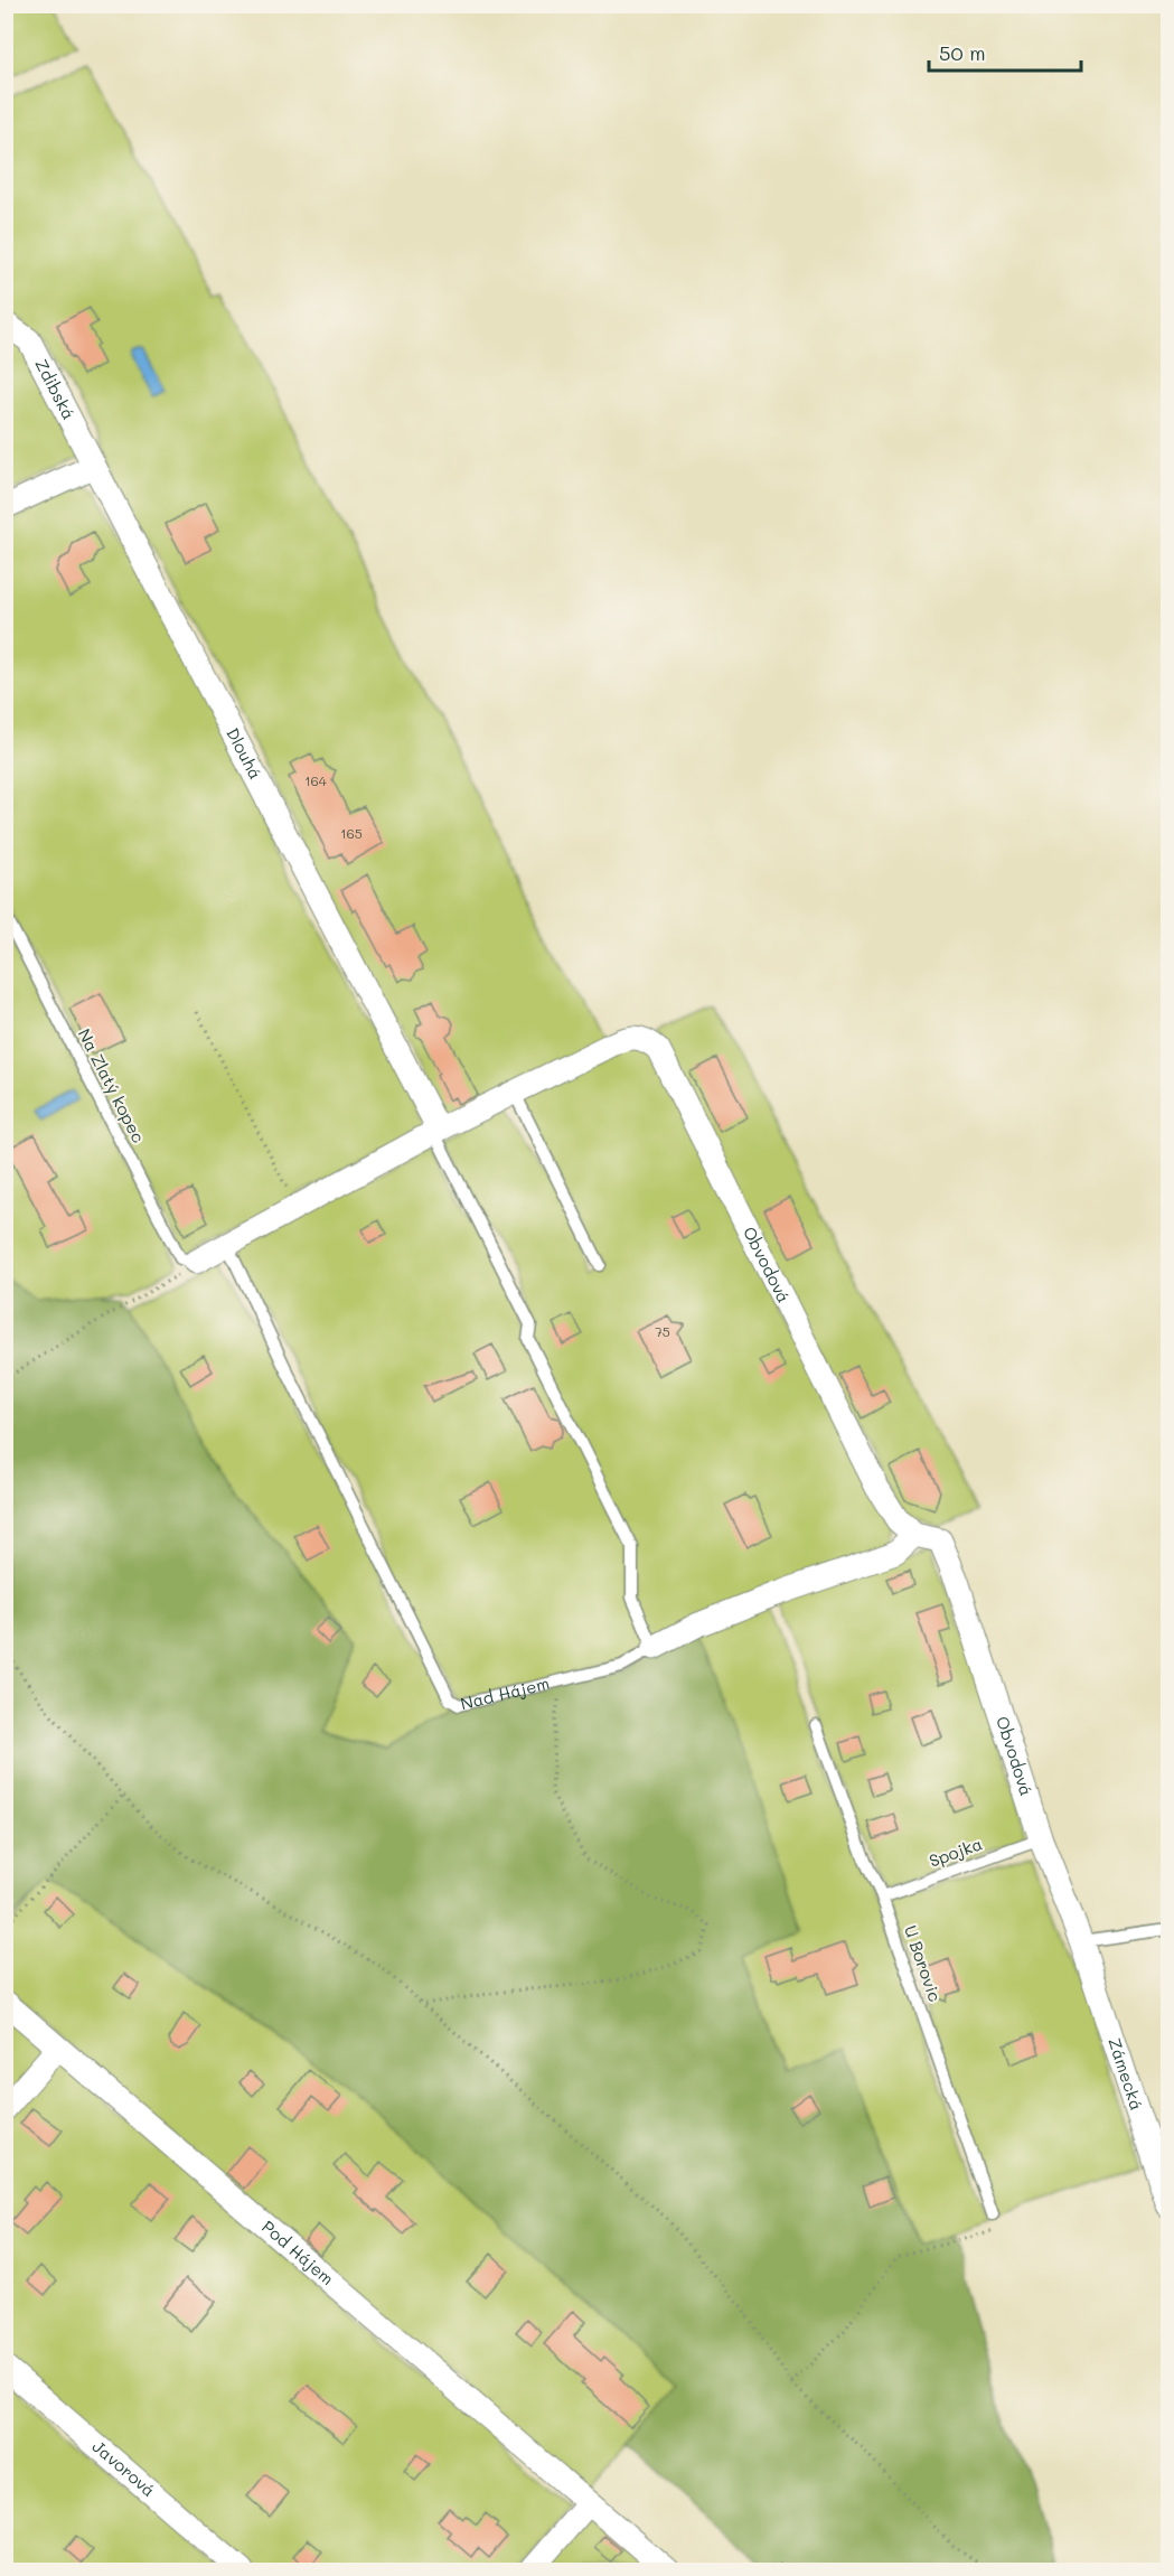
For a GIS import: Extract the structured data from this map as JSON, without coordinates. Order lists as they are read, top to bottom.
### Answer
{
  "streets": {
    "street": [
      "Zdibská",
      "Dlouhá",
      "Obvodová",
      "Nad Hájem",
      "Zámecká",
      "Pod Hájem",
      "Javorová"
    ],
    "lane": ["Na Zlatý kopec", "Spojka", "U Borovic"]
  },
  "crossings": [
    ["Zdibská", "Dlouhá"],
    ["Dlouhá", "Obvodová"],
    ["Na Zlatý kopec", "Obvodová"],
    ["Obvodová", "Nad Hájem"],
    ["Obvodová", "Spojka"],
    ["Obvodová", "Zámecká"],
    ["Spojka", "U Borovic"]
  ],
  "house_numbers": ["164", "165", "75"],
  "scale_bar": "50 m"
}
